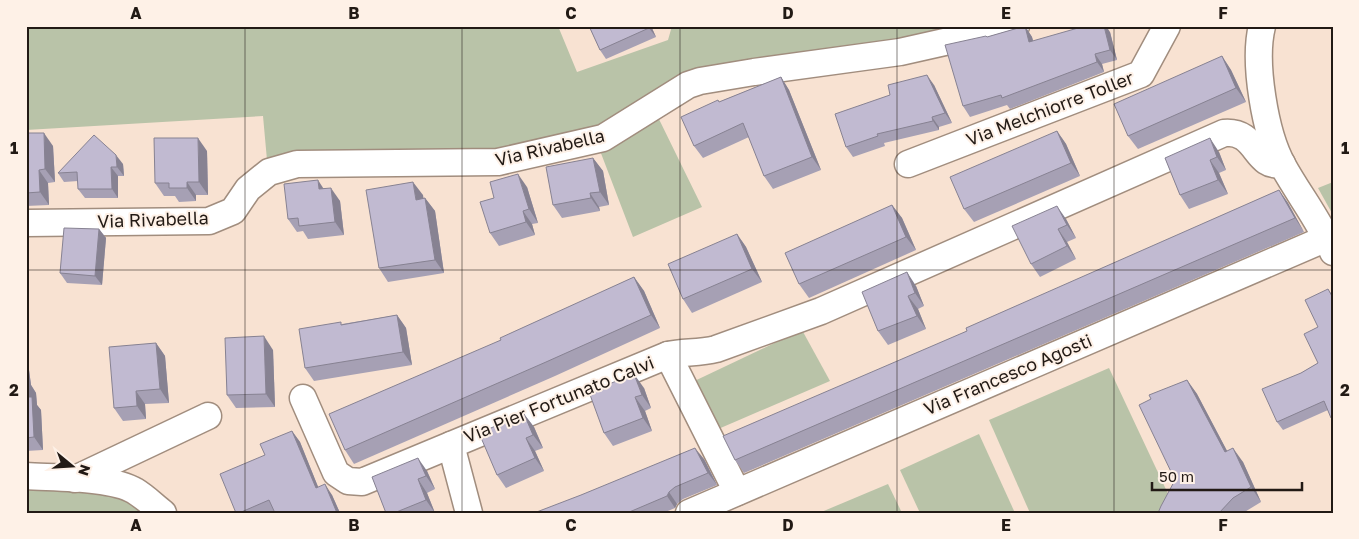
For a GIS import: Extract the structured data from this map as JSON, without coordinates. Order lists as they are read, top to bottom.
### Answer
{
  "streets": {
    "street": [
      "Via Melchiorre Toller",
      "Via Rivabella",
      "Via Francesco Agosti",
      "Via Pier Fortunato Calvi"
    ]
  },
  "crossings": [
    ["Via Francesco Agosti", "Via Pier Fortunato Calvi"]
  ],
  "scale_bar": "50 m",
  "north": "right",
  "grid": {
    "columns": [
      "A",
      "B",
      "C",
      "D",
      "E",
      "F"
    ],
    "rows": ["1", "2"]
  }
}
